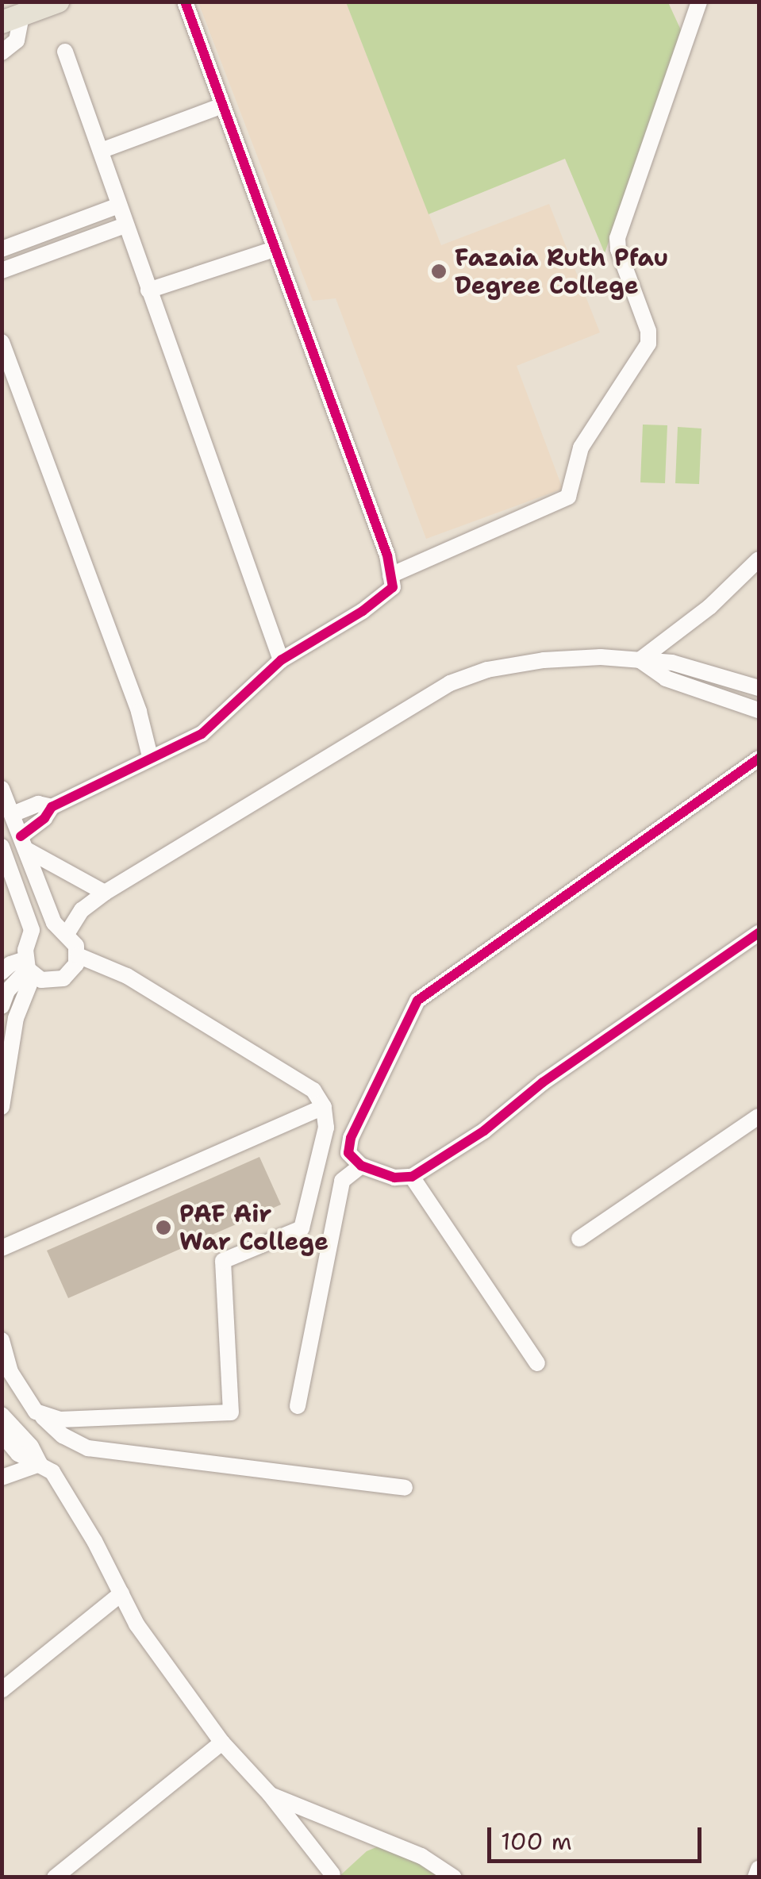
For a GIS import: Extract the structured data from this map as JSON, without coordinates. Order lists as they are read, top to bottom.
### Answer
{
  "places": ["Fazaia Ruth Pfau Degree College", "PAF Air War College"],
  "scale_bar": "100 m"
}
